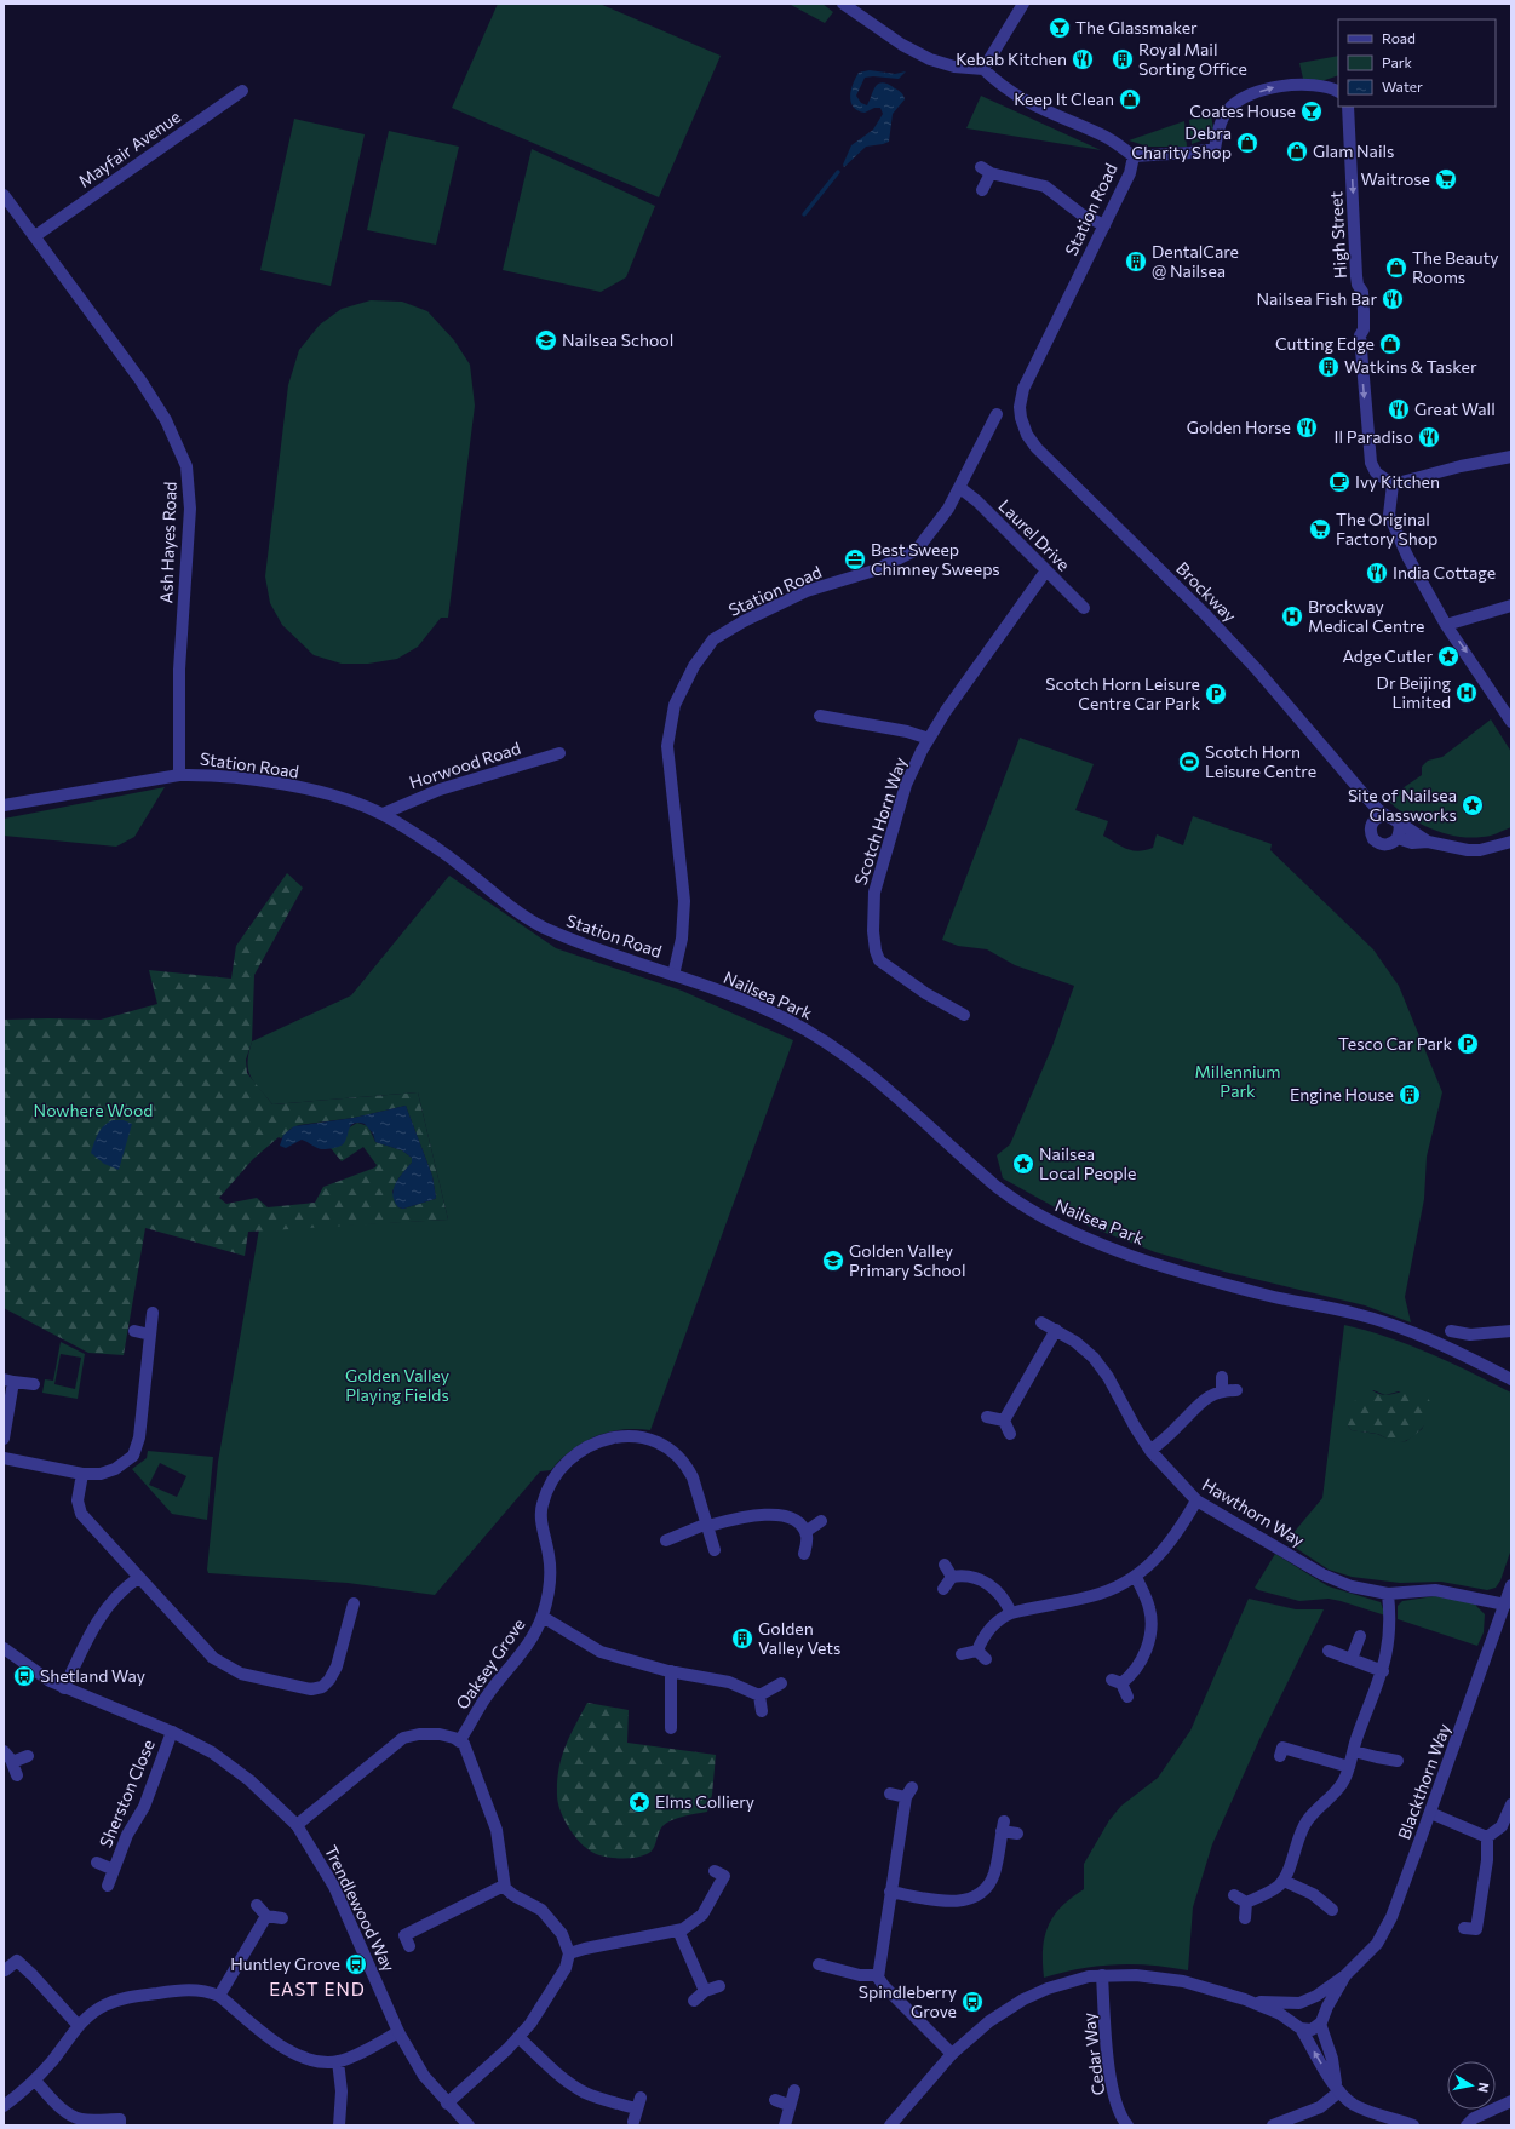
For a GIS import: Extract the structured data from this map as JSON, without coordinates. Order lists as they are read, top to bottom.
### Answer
{
  "streets": {
    "street": [
      "Mayfair Avenue",
      "Station Road",
      "High Street",
      "Laurel Drive",
      "Ash Hayes Road",
      "Brockway",
      "Horwood Road",
      "Scotch Horn Way",
      "Nailsea Park",
      "Hawthorn Way",
      "Oaksey Grove",
      "Blackthorn Way",
      "Sherston Close",
      "Trendlewood Way",
      "Cedar Way"
    ]
  },
  "crossings": [
    ["Mayfair Avenue", "Ash Hayes Road"],
    ["Station Road", "Laurel Drive"],
    ["Station Road", "Ash Hayes Road"],
    ["Station Road", "Brockway"],
    ["Station Road", "Horwood Road"],
    ["Station Road", "Nailsea Park"],
    ["Laurel Drive", "Scotch Horn Way"],
    ["Hawthorn Way", "Blackthorn Way"],
    ["Sherston Close", "Trendlewood Way"]
  ],
  "one_way": ["High Street"],
  "districts": ["EAST END"],
  "parks": ["Millennium Park", "Nowhere Wood", "Golden Valley Playing Fields"],
  "places": {
    "bar": ["The Glassmaker", "Coates House"],
    "restaurant": [
      "Kebab Kitchen",
      "Nailsea Fish Bar",
      "Great Wall",
      "Golden Horse",
      "Il Paradiso",
      "India Cottage"
    ],
    "building": [
      "Royal Mail Sorting Office",
      "DentalCare @ Nailsea",
      "Watkins & Tasker",
      "Engine House",
      "Golden Valley Vets"
    ],
    "shop": [
      "Keep It Clean",
      "Debra Charity Shop",
      "Glam Nails",
      "The Beauty Rooms",
      "Cutting Edge"
    ],
    "supermarket": ["Waitrose", "The Original Factory Shop"],
    "school or university": ["Nailsea School", "Golden Valley Primary School"],
    "cafe": ["Ivy Kitchen"],
    "office": ["Best Sweep Chimney Sweeps"],
    "hospital": ["Brockway Medical Centre", "Dr Beijing Limited"],
    "place": [
      "Adge Cutler",
      "Site of Nailsea Glassworks",
      "Nailsea Local People",
      "Elms Colliery"
    ],
    "parking": ["Scotch Horn Leisure Centre Car Park", "Tesco Car Park"],
    "sports": ["Scotch Horn Leisure Centre"],
    "bus stop": ["Shetland Way", "Huntley Grove", "Spindleberry Grove"]
  },
  "legend": ["Road", "Park", "Water"],
  "north": "right"
}
